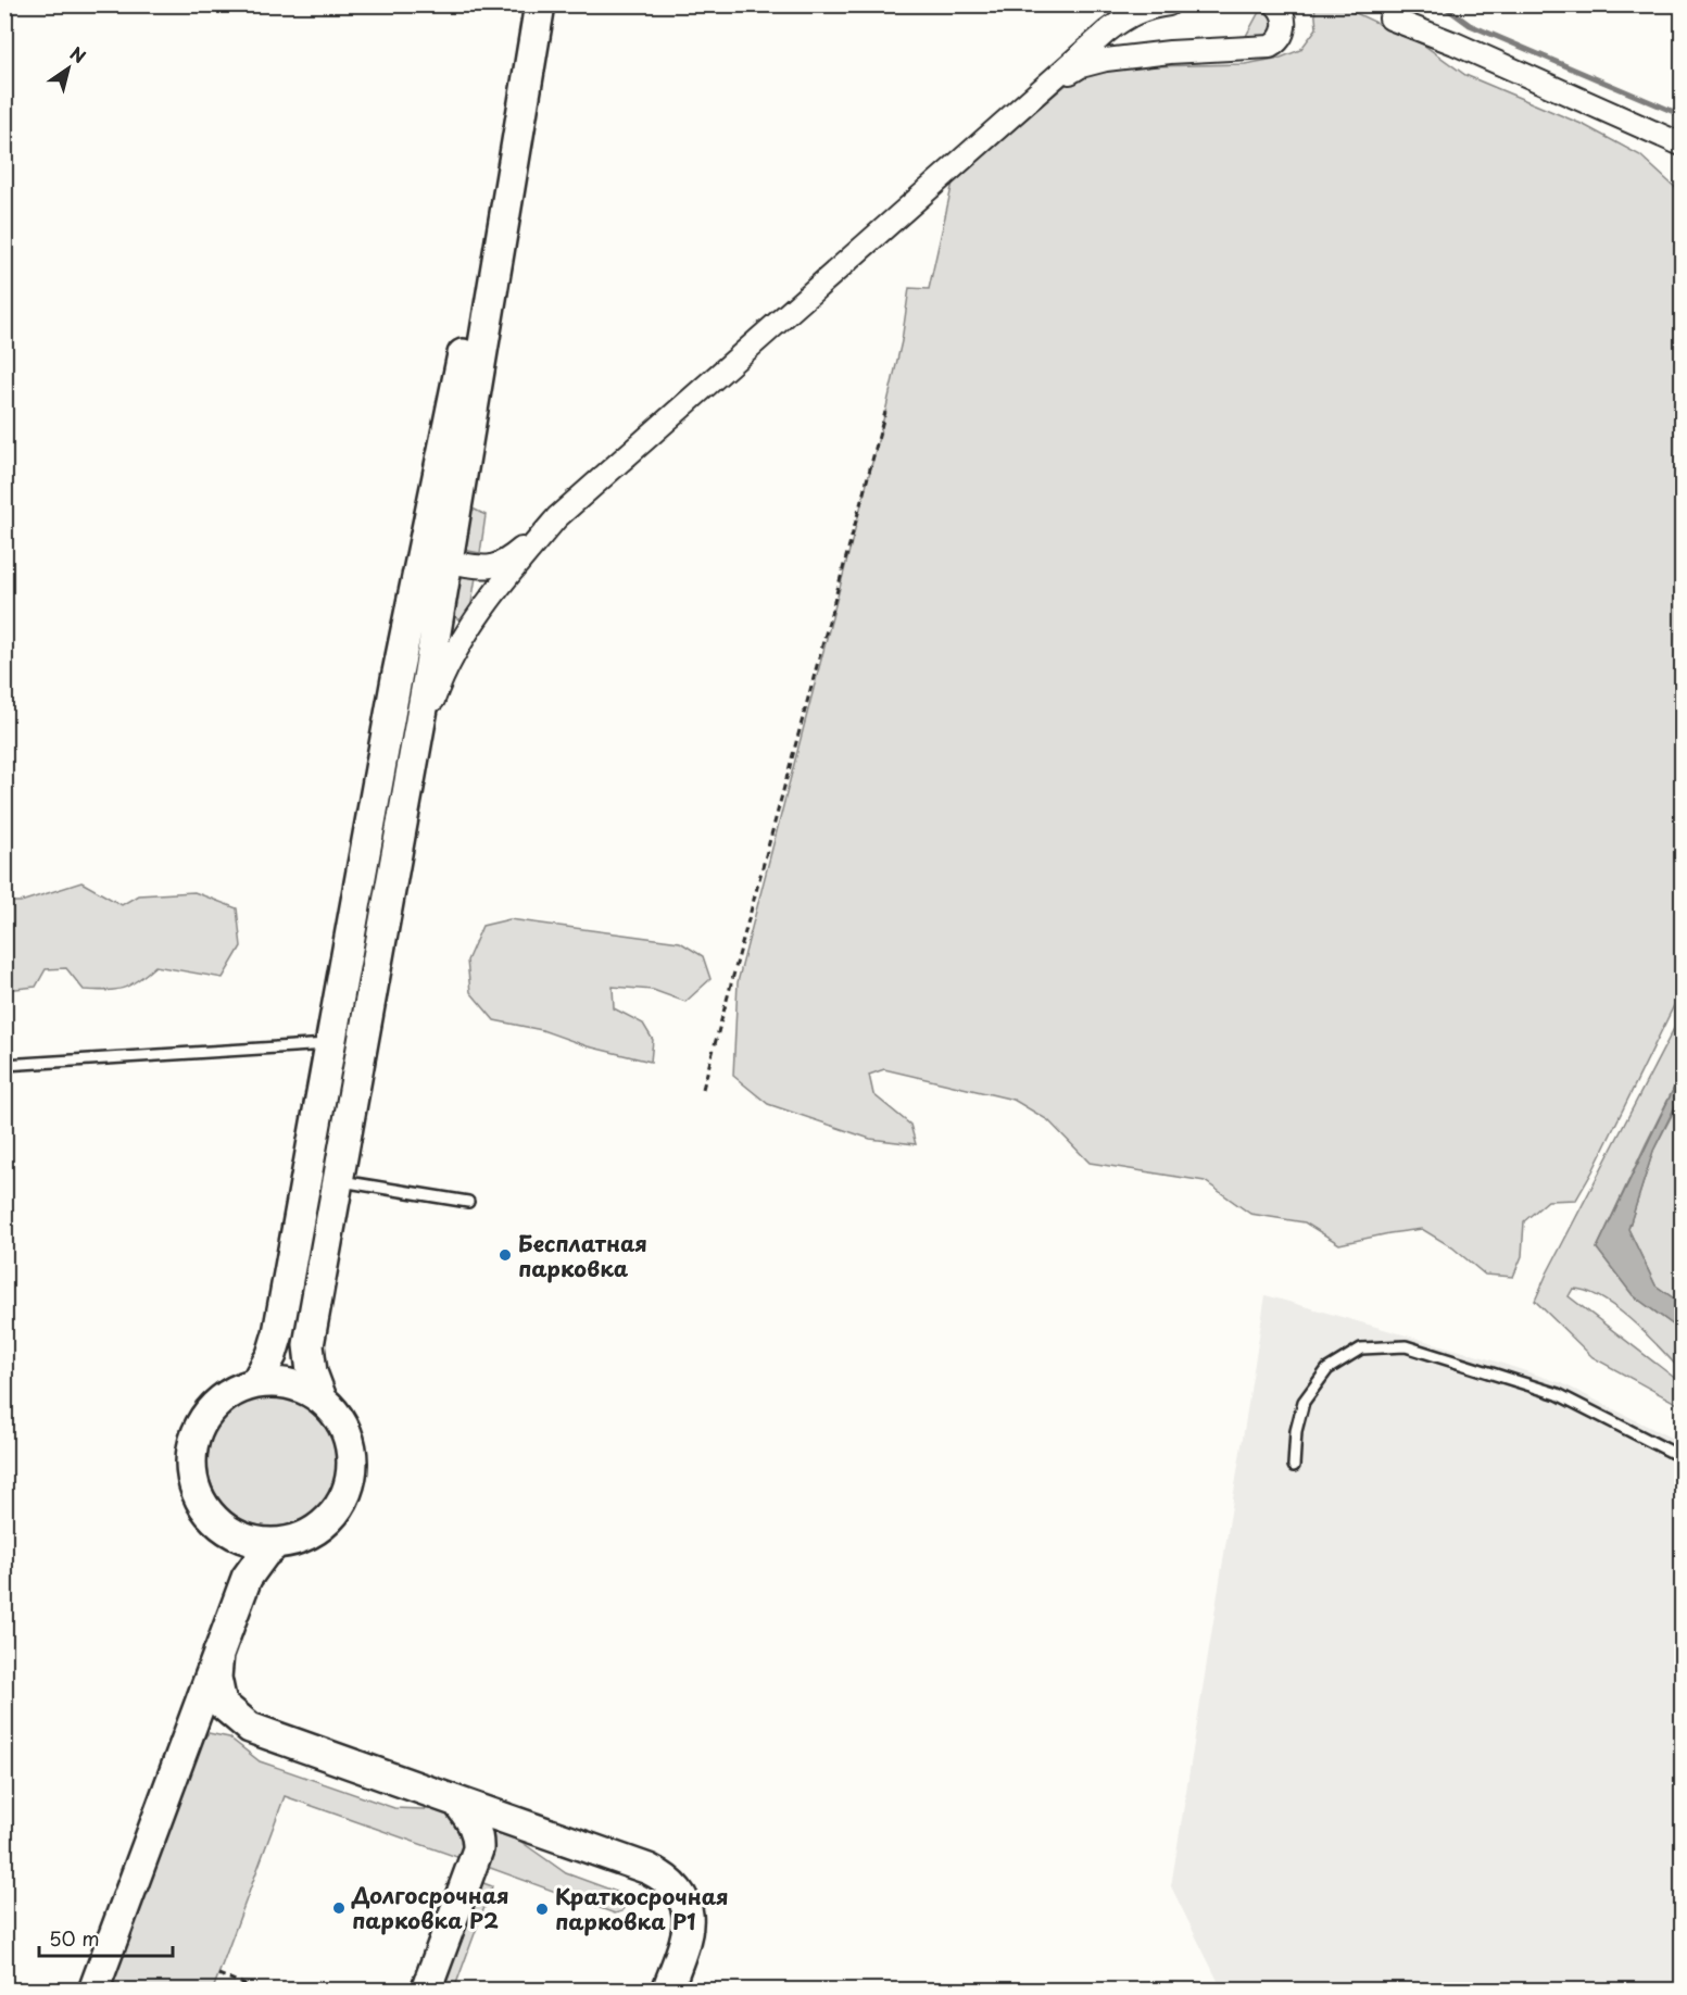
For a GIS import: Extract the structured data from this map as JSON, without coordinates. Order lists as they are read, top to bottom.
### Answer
{
  "places": ["Бесплатная парковка", "Долгосрочная парковка P2", "Краткосрочная парковка P1"],
  "scale_bar": "50 m",
  "north": "top right"
}
